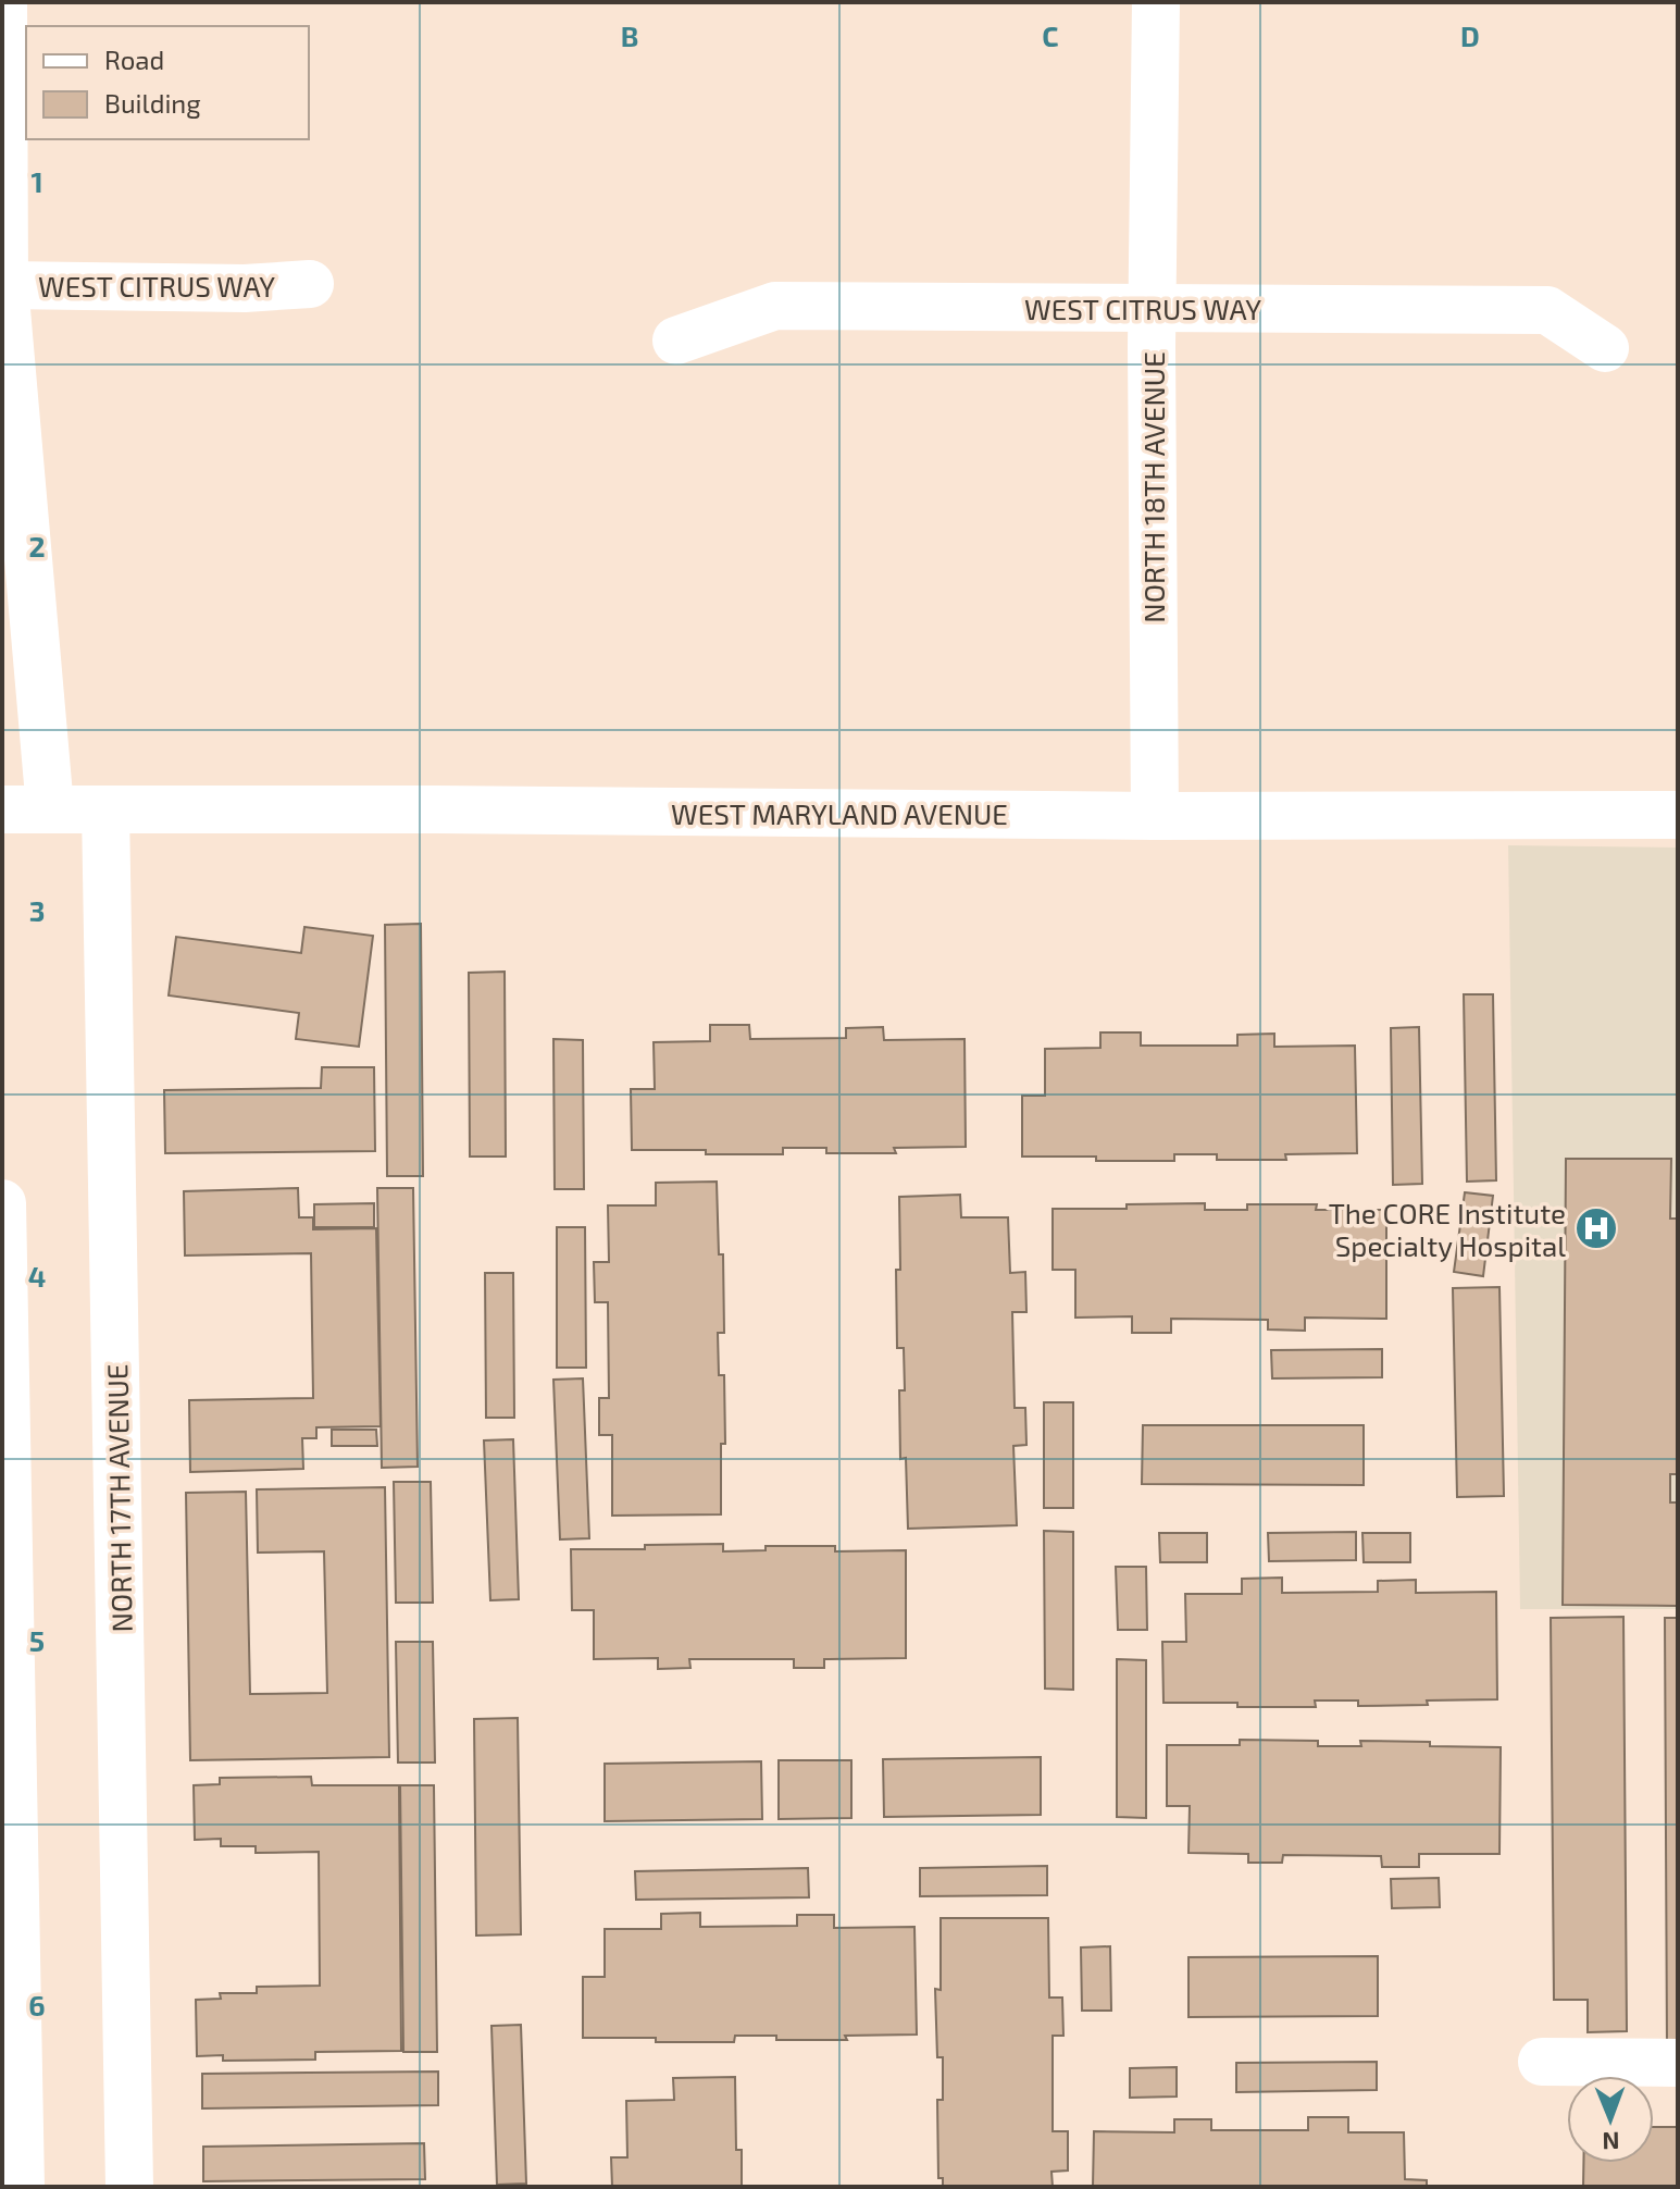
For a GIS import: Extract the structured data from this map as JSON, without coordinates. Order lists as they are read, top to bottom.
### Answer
{
  "streets": {
    "street": [
      "WEST CITRUS WAY",
      "NORTH 18TH AVENUE",
      "WEST MARYLAND AVENUE",
      "NORTH 17TH AVENUE"
    ]
  },
  "crossings": [
    ["WEST CITRUS WAY", "NORTH 18TH AVENUE"],
    ["NORTH 18TH AVENUE", "WEST MARYLAND AVENUE"],
    ["WEST MARYLAND AVENUE", "NORTH 17TH AVENUE"]
  ],
  "places": {
    "hospital": ["The CORE Institute Specialty Hospital"]
  },
  "legend": ["Road", "Building"],
  "north": "bottom",
  "grid": {
    "columns": ["B", "C", "D"],
    "rows": [
      "1",
      "2",
      "3",
      "4",
      "5",
      "6"
    ]
  }
}
